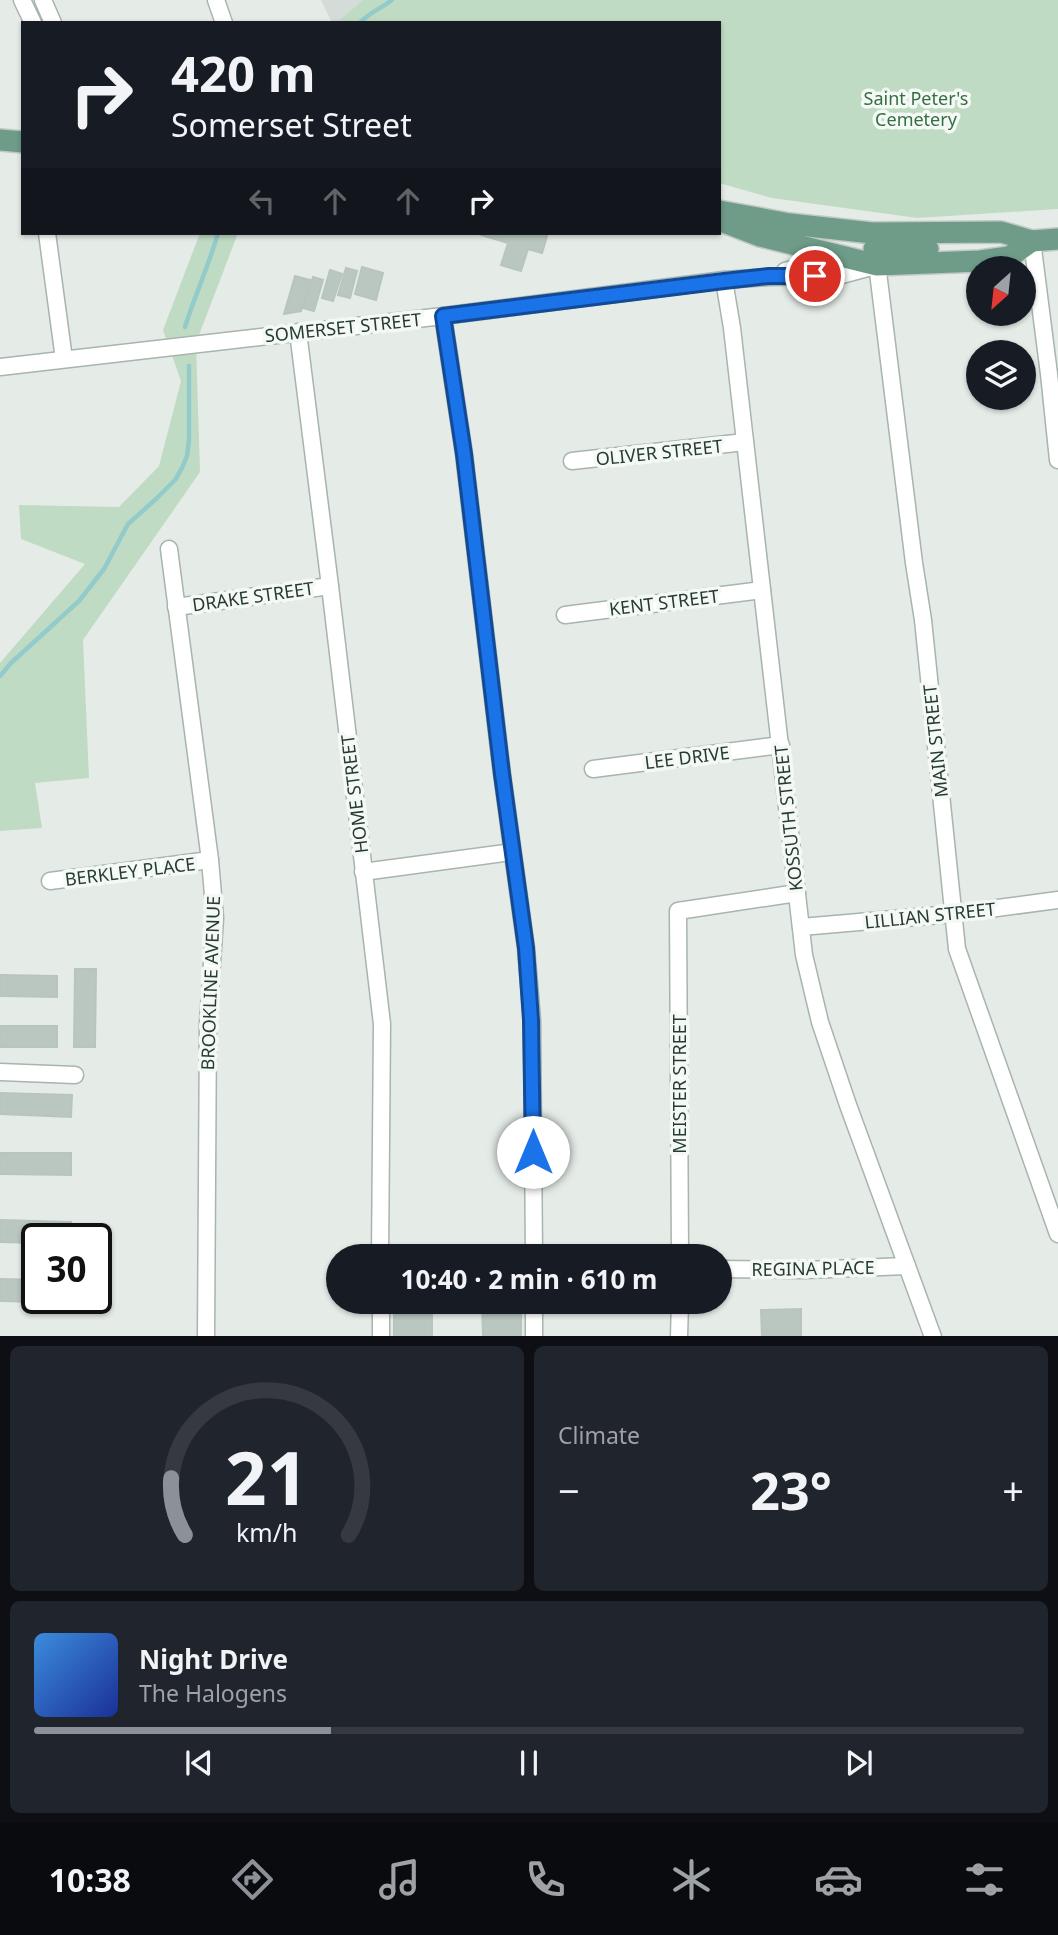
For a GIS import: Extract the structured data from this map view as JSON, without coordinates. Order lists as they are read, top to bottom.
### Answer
{
  "streets": {
    "main road": ["SOMERSET STREET"],
    "street": [
      "OLIVER STREET",
      "DRAKE STREET",
      "KENT STREET",
      "MAIN STREET",
      "LEE DRIVE",
      "HOME STREET",
      "KOSSUTH STREET",
      "BERKLEY PLACE",
      "LILLIAN STREET",
      "BROOKLINE AVENUE",
      "MEISTER STREET",
      "REGINA PLACE"
    ]
  },
  "crossings": [
    ["SOMERSET STREET", "MAIN STREET"],
    ["SOMERSET STREET", "HOME STREET"],
    ["SOMERSET STREET", "KOSSUTH STREET"],
    ["OLIVER STREET", "KOSSUTH STREET"],
    ["DRAKE STREET", "HOME STREET"],
    ["DRAKE STREET", "BROOKLINE AVENUE"],
    ["KENT STREET", "KOSSUTH STREET"],
    ["MAIN STREET", "LILLIAN STREET"],
    ["LEE DRIVE", "KOSSUTH STREET"],
    ["KOSSUTH STREET", "LILLIAN STREET"],
    ["KOSSUTH STREET", "MEISTER STREET"],
    ["KOSSUTH STREET", "REGINA PLACE"],
    ["BERKLEY PLACE", "BROOKLINE AVENUE"]
  ],
  "parks": ["Saint Peter's Cemetery"],
  "north": "bottom left",
  "page": {
    "turn": ["420 m", "Somerset Street"],
    "limit": "30",
    "trip": "10:40 · 2 min · 610 m",
    "tile": "Climate",
    "heat": ["−", "23°", "+"],
    "song": ["Night Drive", "The Halogens"],
    "tabs": "10:38",
    "gauge": ["21", "km/h"]
  }
}
